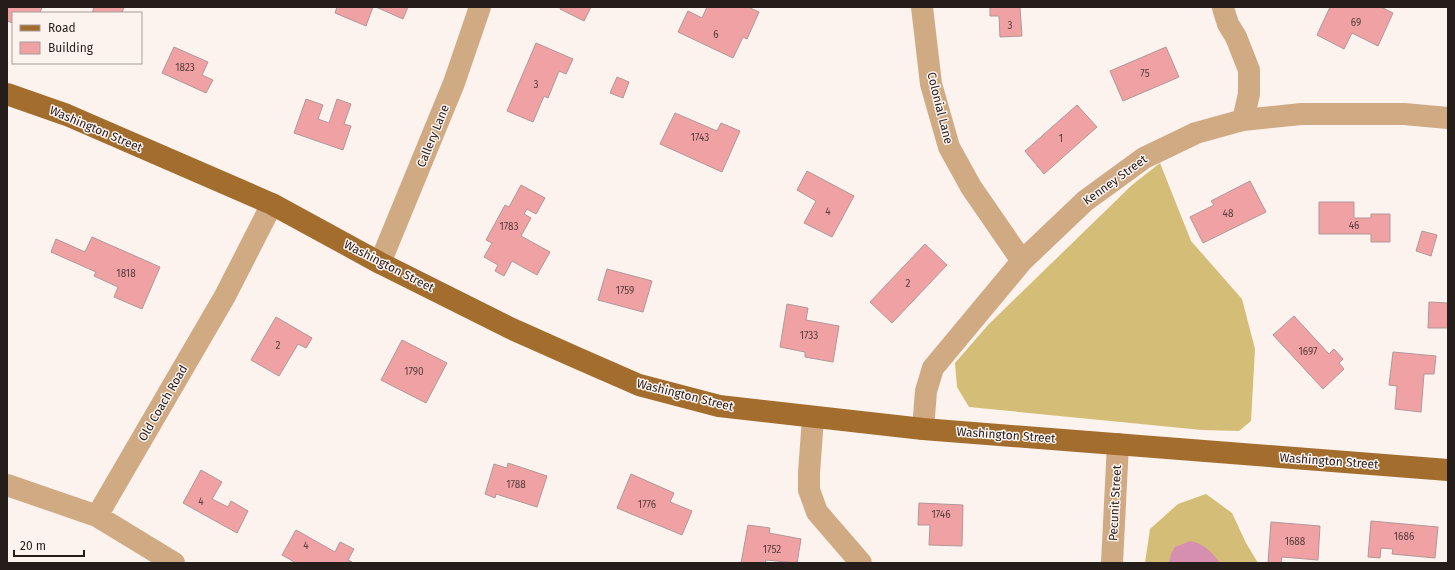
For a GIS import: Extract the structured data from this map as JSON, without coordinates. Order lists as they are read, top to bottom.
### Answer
{
  "streets": {
    "main road": ["Washington Street"],
    "street": [
      "Colonial Lane",
      "Callery Lane",
      "Kenney Street",
      "Old Coach Road",
      "Pecunit Street"
    ]
  },
  "crossings": [
    ["Colonial Lane", "Kenney Street"],
    ["Washington Street", "Callery Lane"],
    ["Washington Street", "Kenney Street"],
    ["Washington Street", "Old Coach Road"],
    ["Washington Street", "Pecunit Street"]
  ],
  "house_numbers": [
    "69",
    "3",
    "6",
    "1823",
    "75",
    "3",
    "1743",
    "1",
    "4",
    "48",
    "46",
    "1783",
    "1818",
    "2",
    "1759",
    "1733",
    "2",
    "1697",
    "1790",
    "1788",
    "4",
    "1776",
    "1746",
    "1686",
    "1688",
    "4",
    "1752"
  ],
  "legend": ["Road", "Building"],
  "scale_bar": "20 m"
}
